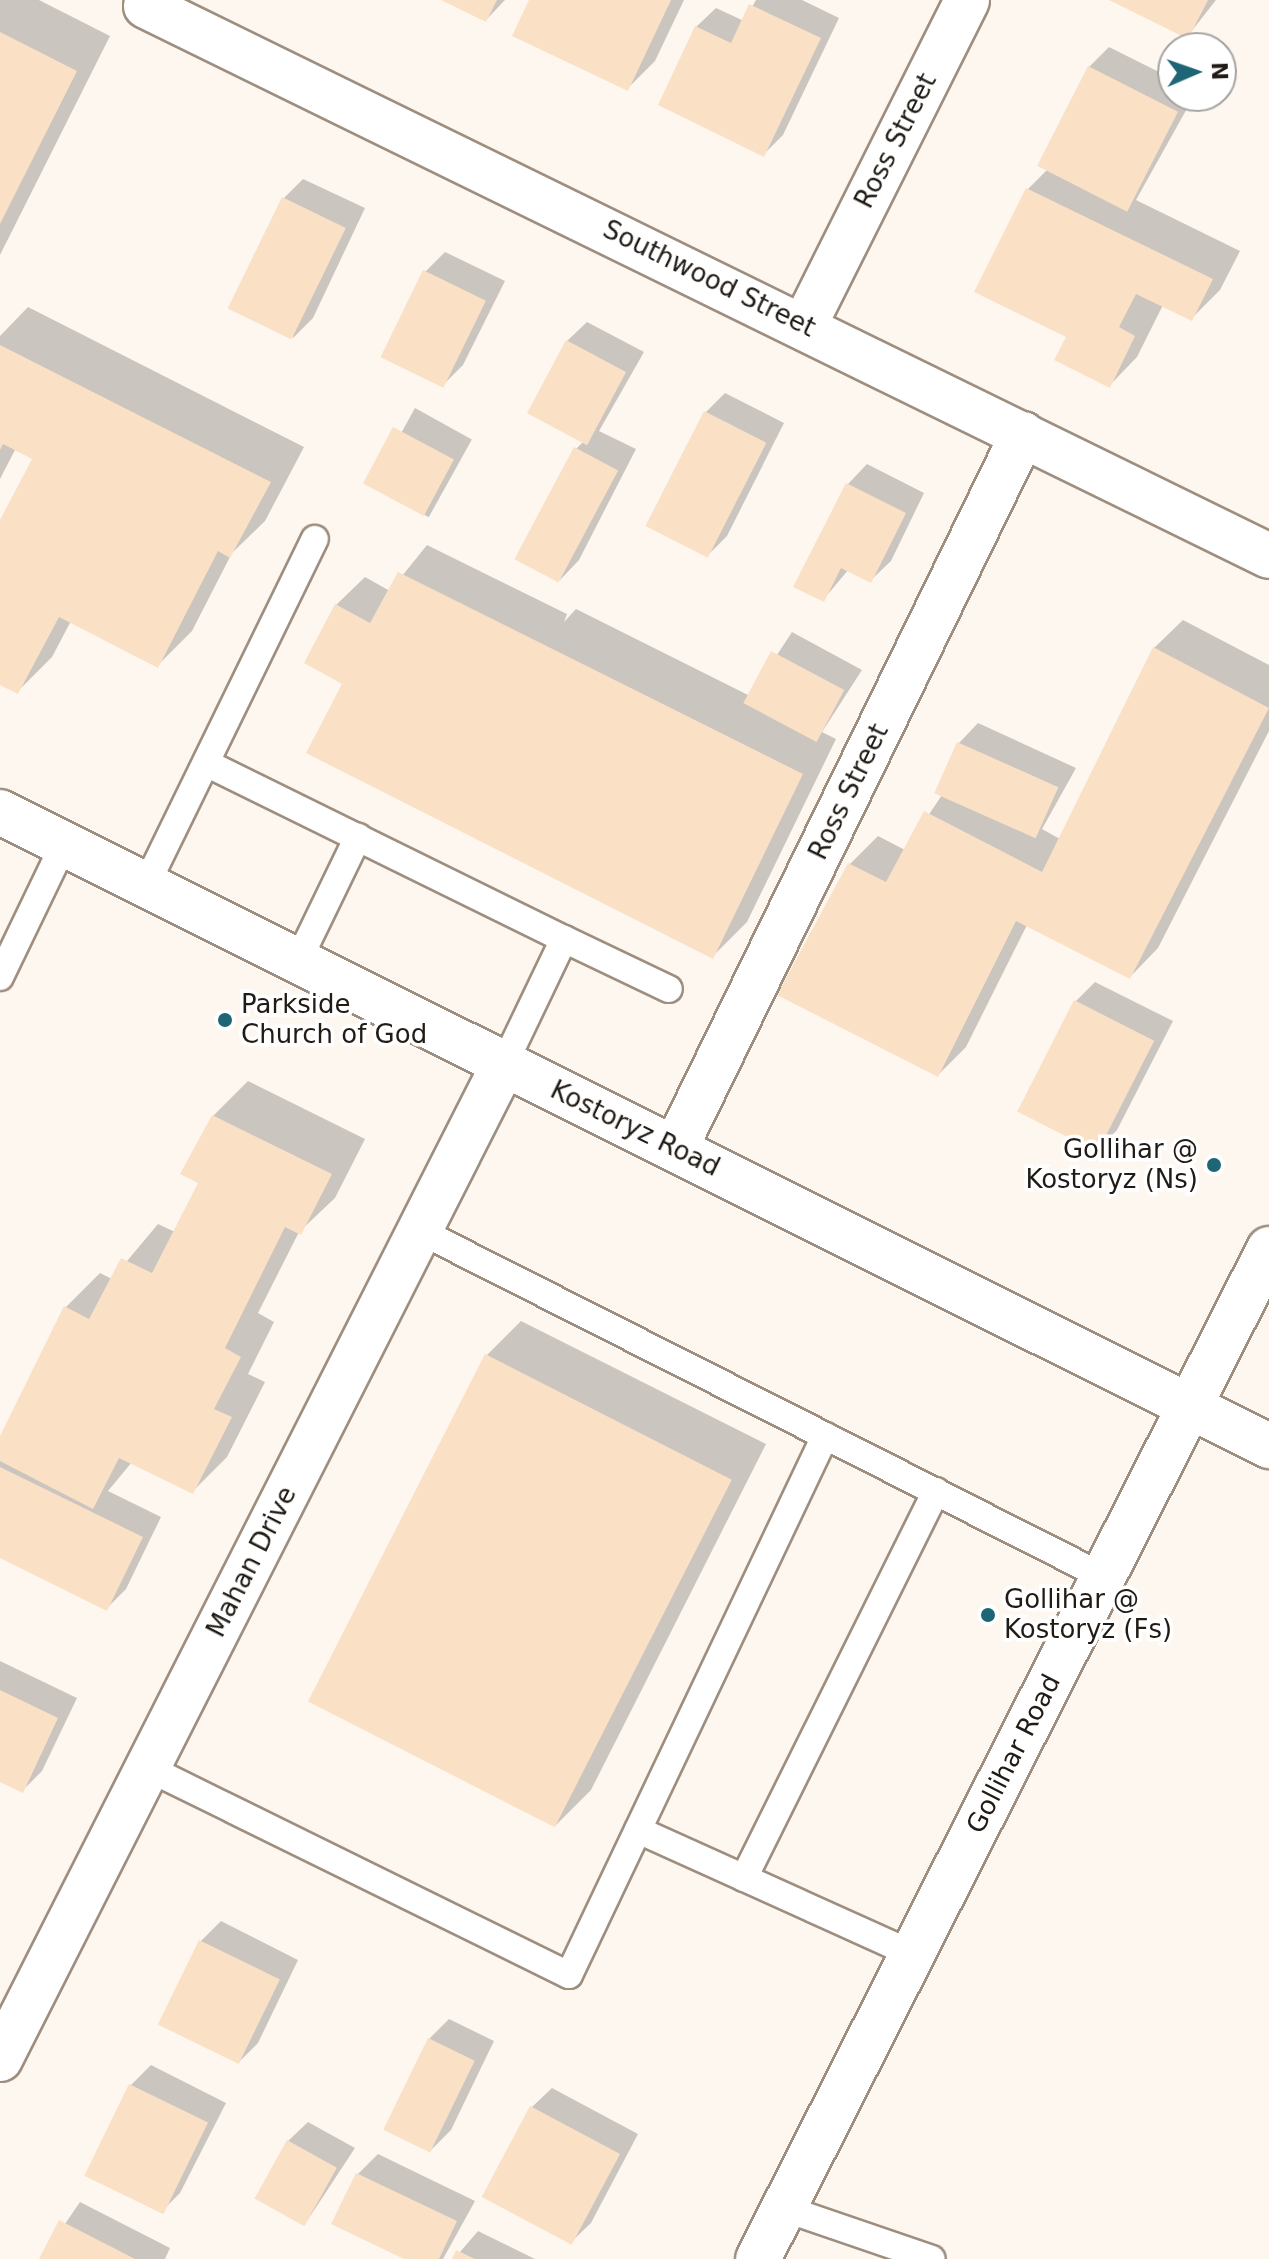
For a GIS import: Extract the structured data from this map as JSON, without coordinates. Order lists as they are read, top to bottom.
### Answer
{
  "streets": {
    "street": [
      "Ross Street",
      "Southwood Street",
      "Kostoryz Road",
      "Mahan Drive",
      "Gollihar Road"
    ]
  },
  "crossings": [
    ["Ross Street", "Southwood Street"],
    ["Ross Street", "Kostoryz Road"],
    ["Kostoryz Road", "Mahan Drive"],
    ["Kostoryz Road", "Gollihar Road"]
  ],
  "places": ["Parkside Church of God", "Gollihar @ Kostoryz (Ns)", "Gollihar @ Kostoryz (Fs)"],
  "north": "right"
}
